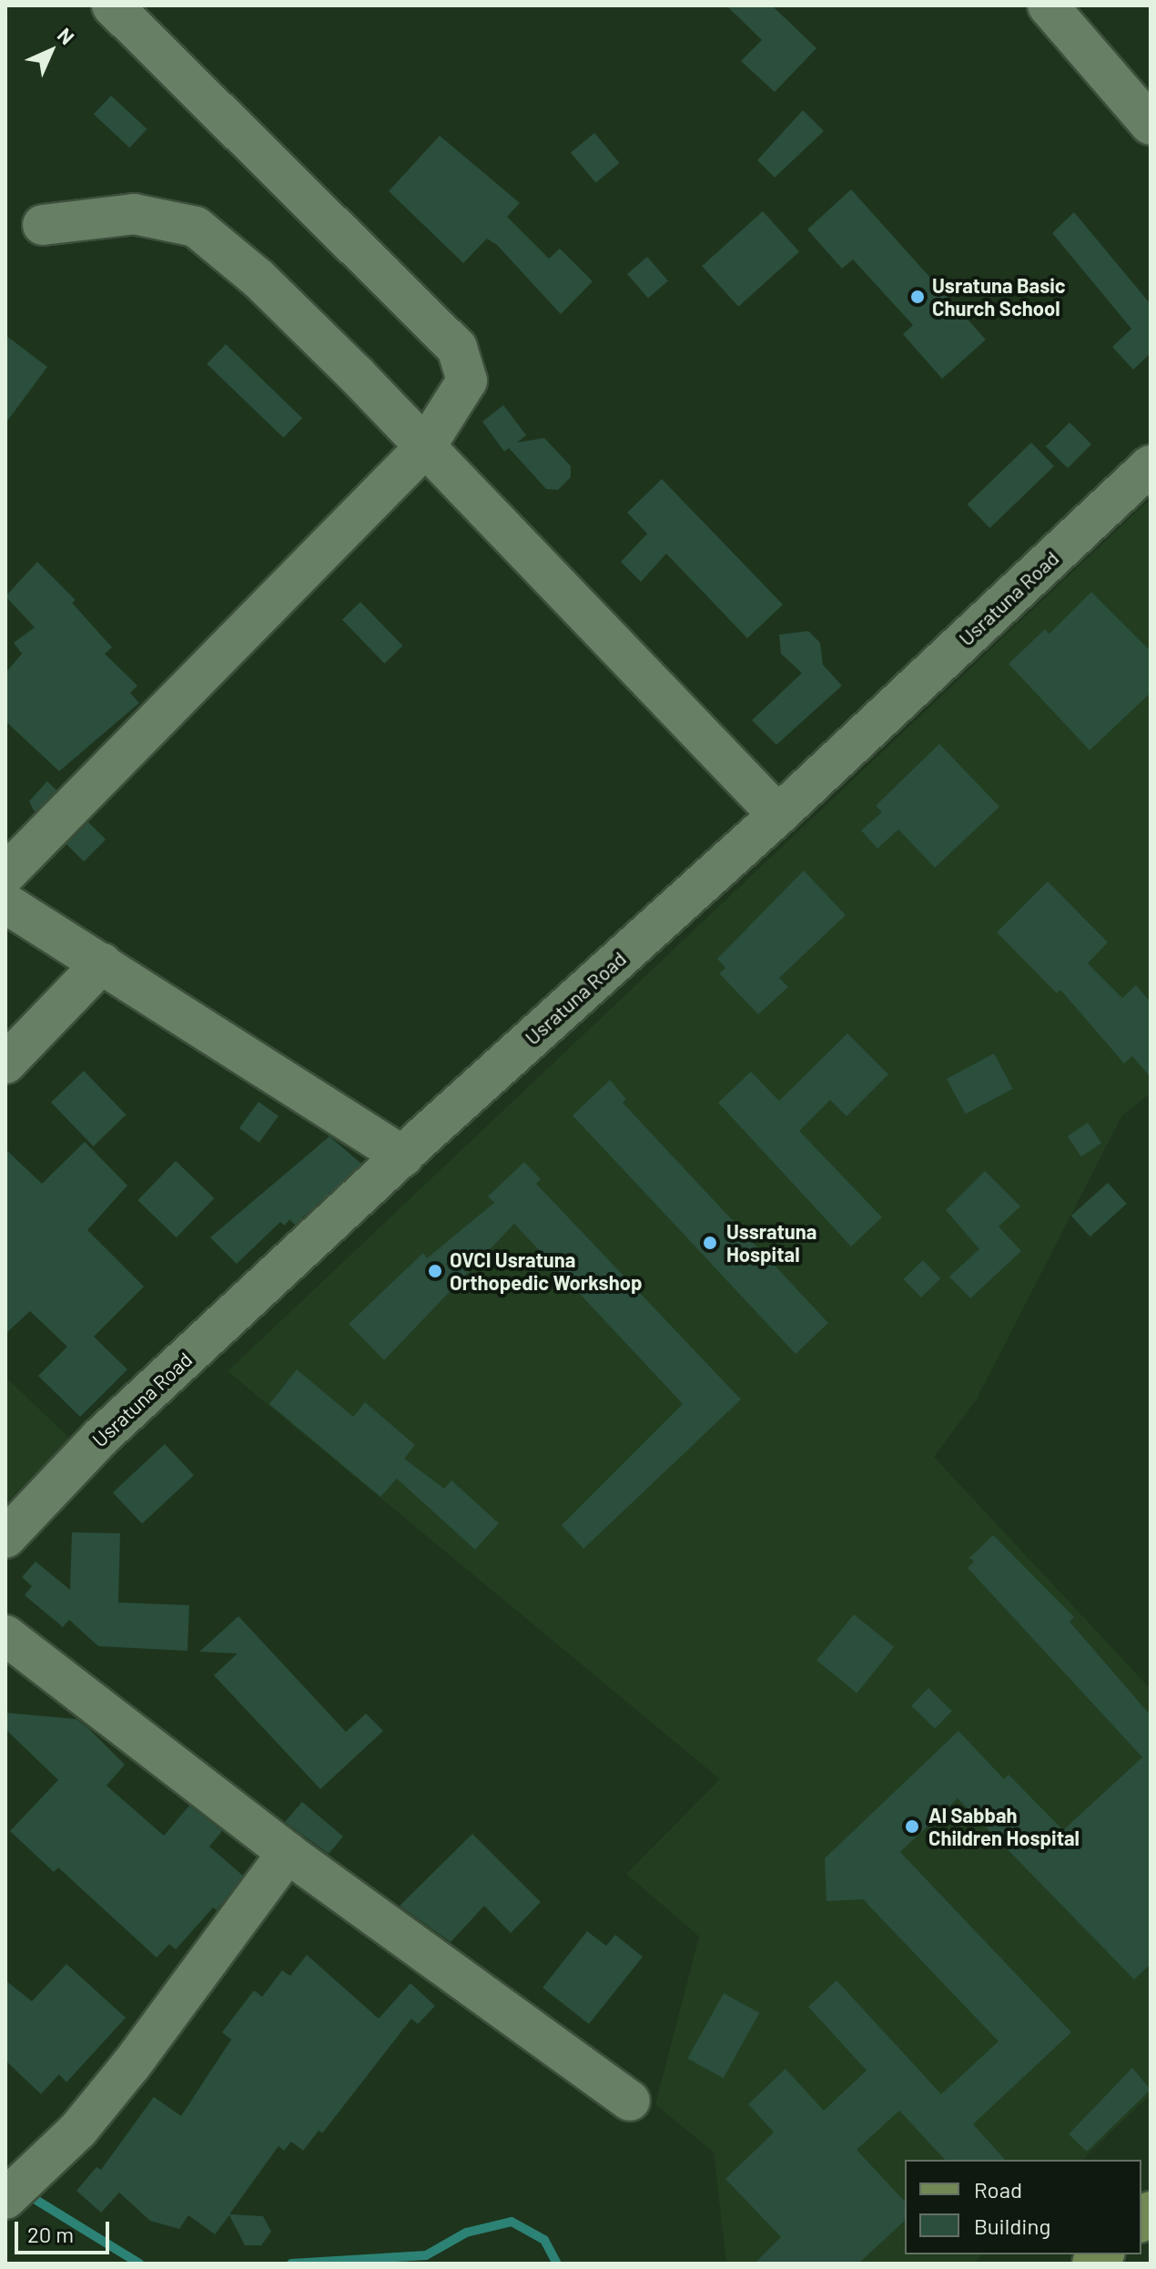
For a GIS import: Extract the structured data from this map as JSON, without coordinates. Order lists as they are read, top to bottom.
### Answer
{
  "streets": {
    "street": ["Usratuna Road"]
  },
  "places": [
    "Usratuna Basic Church School",
    "Ussratuna Hospital",
    "OVCI Usratuna Orthopedic Workshop",
    "Al Sabbah Children Hospital"
  ],
  "legend": ["Road", "Building"],
  "scale_bar": "20 m",
  "north": "top right"
}
